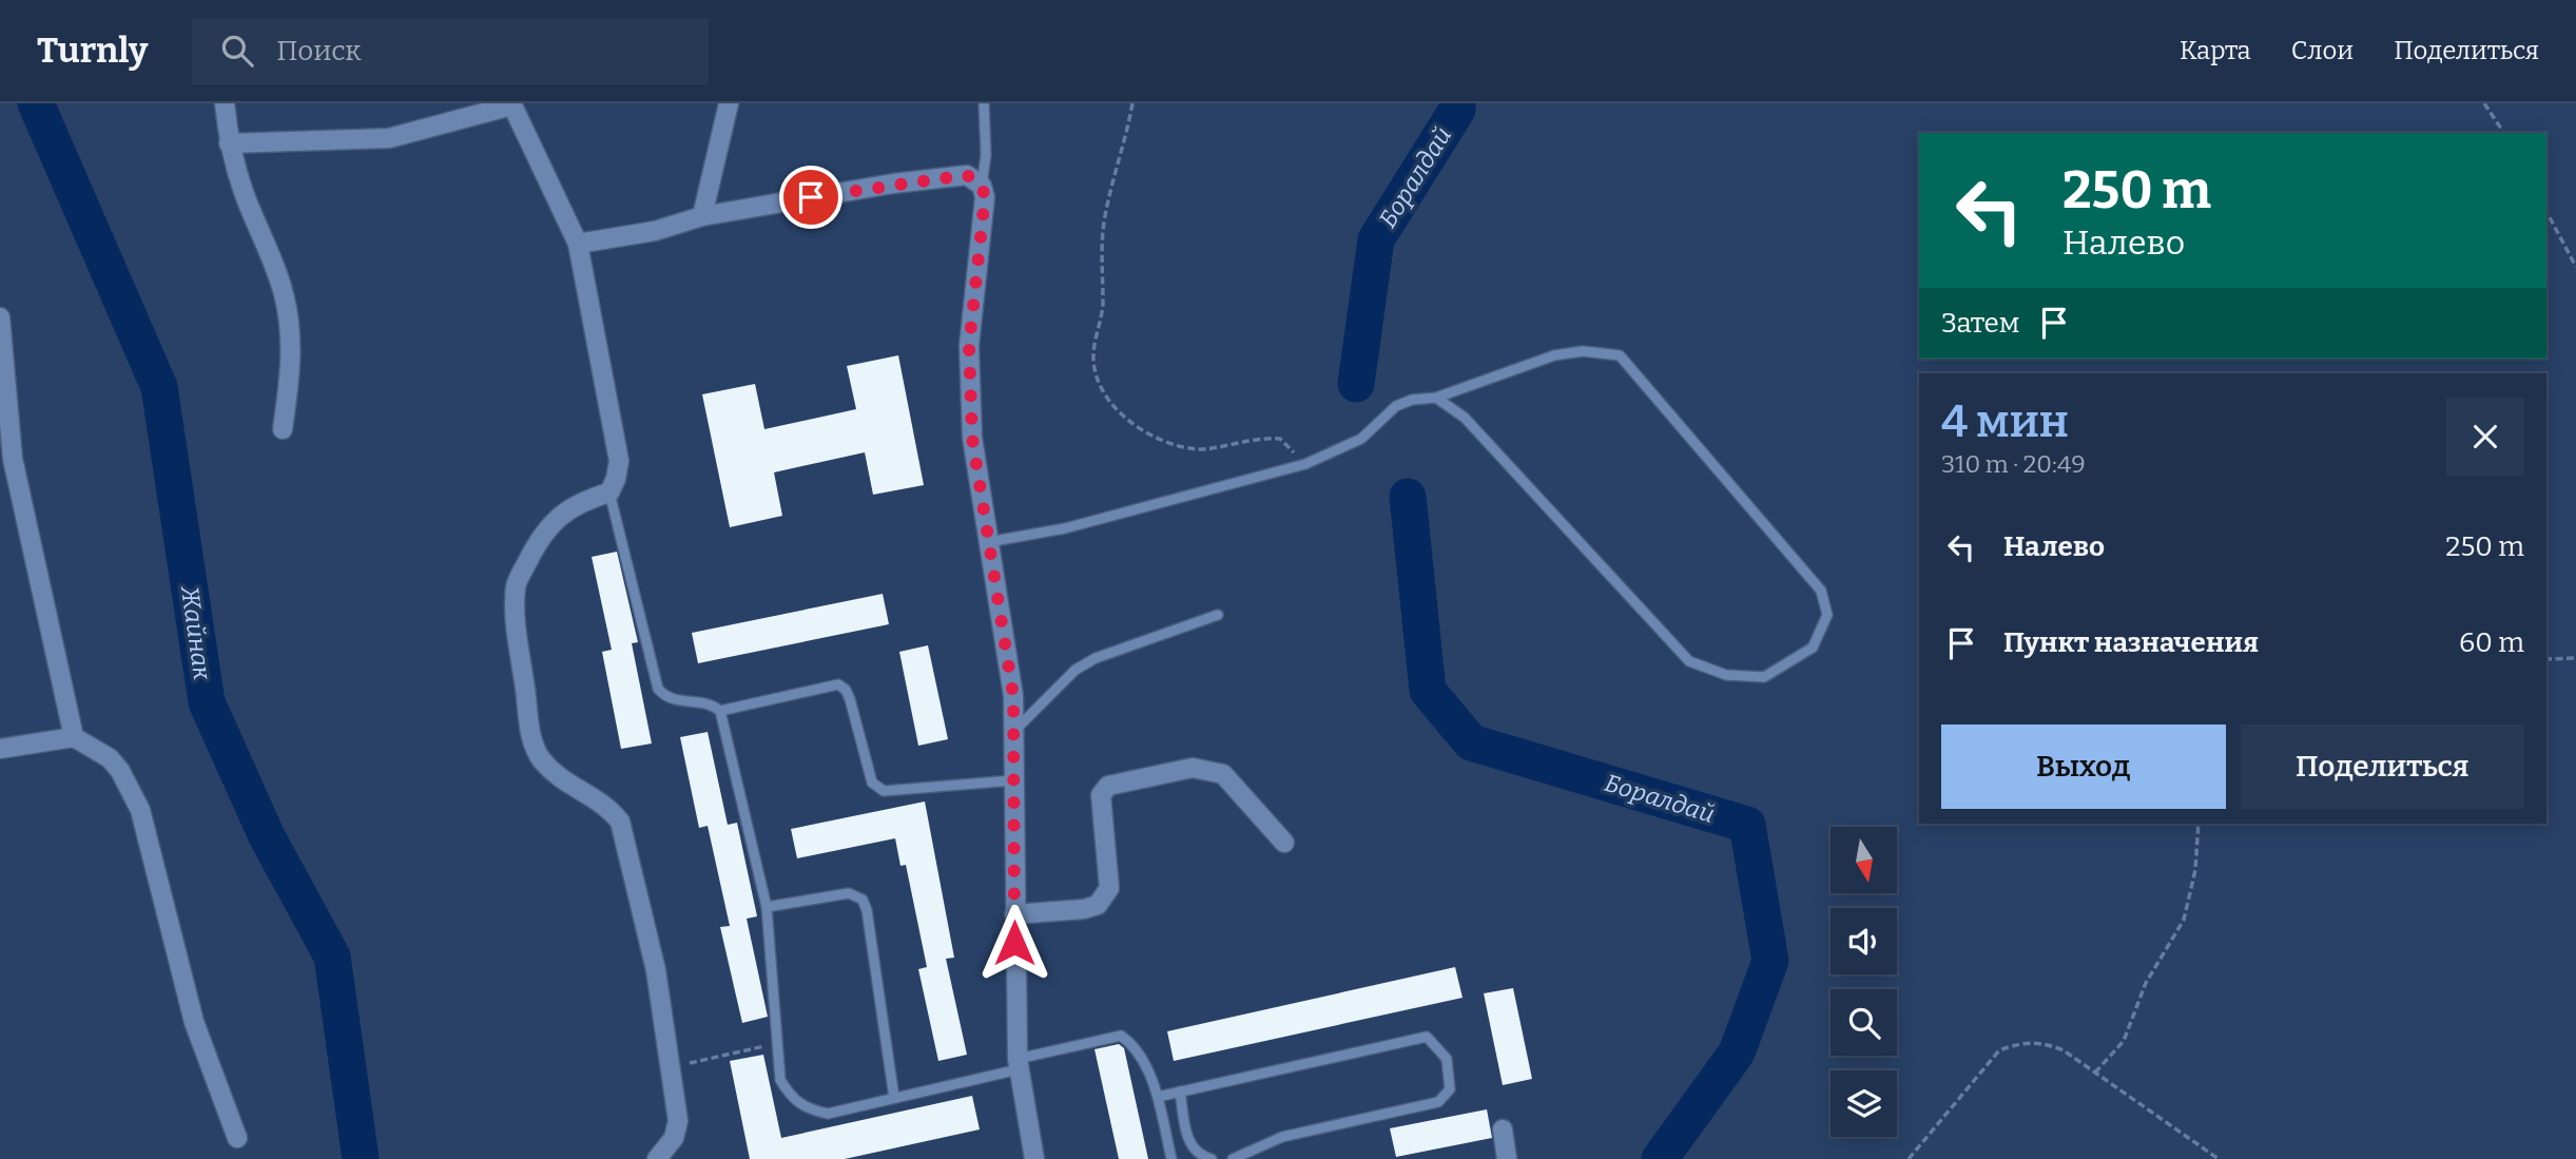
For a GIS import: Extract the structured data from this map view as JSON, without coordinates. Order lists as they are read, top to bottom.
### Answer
{
  "water": ["Боралдай", "Жайнак"],
  "north": "bottom",
  "page": {
    "header": "Turnly",
    "search": "Поиск",
    "nav": ["Карта", "Слои", "Поделиться"],
    "turn": ["250 m", "Налево"],
    "then": "Затем",
    "heading": ["4 мин", "310 m · 20:49"],
    "list": [
      {
        "name": "Налево",
        "value": "250 m"
      },
      {
        "name": "Пункт назначения",
        "value": "60 m"
      }
    ],
    "buttons": ["Выход", "Поделиться"]
  }
}
